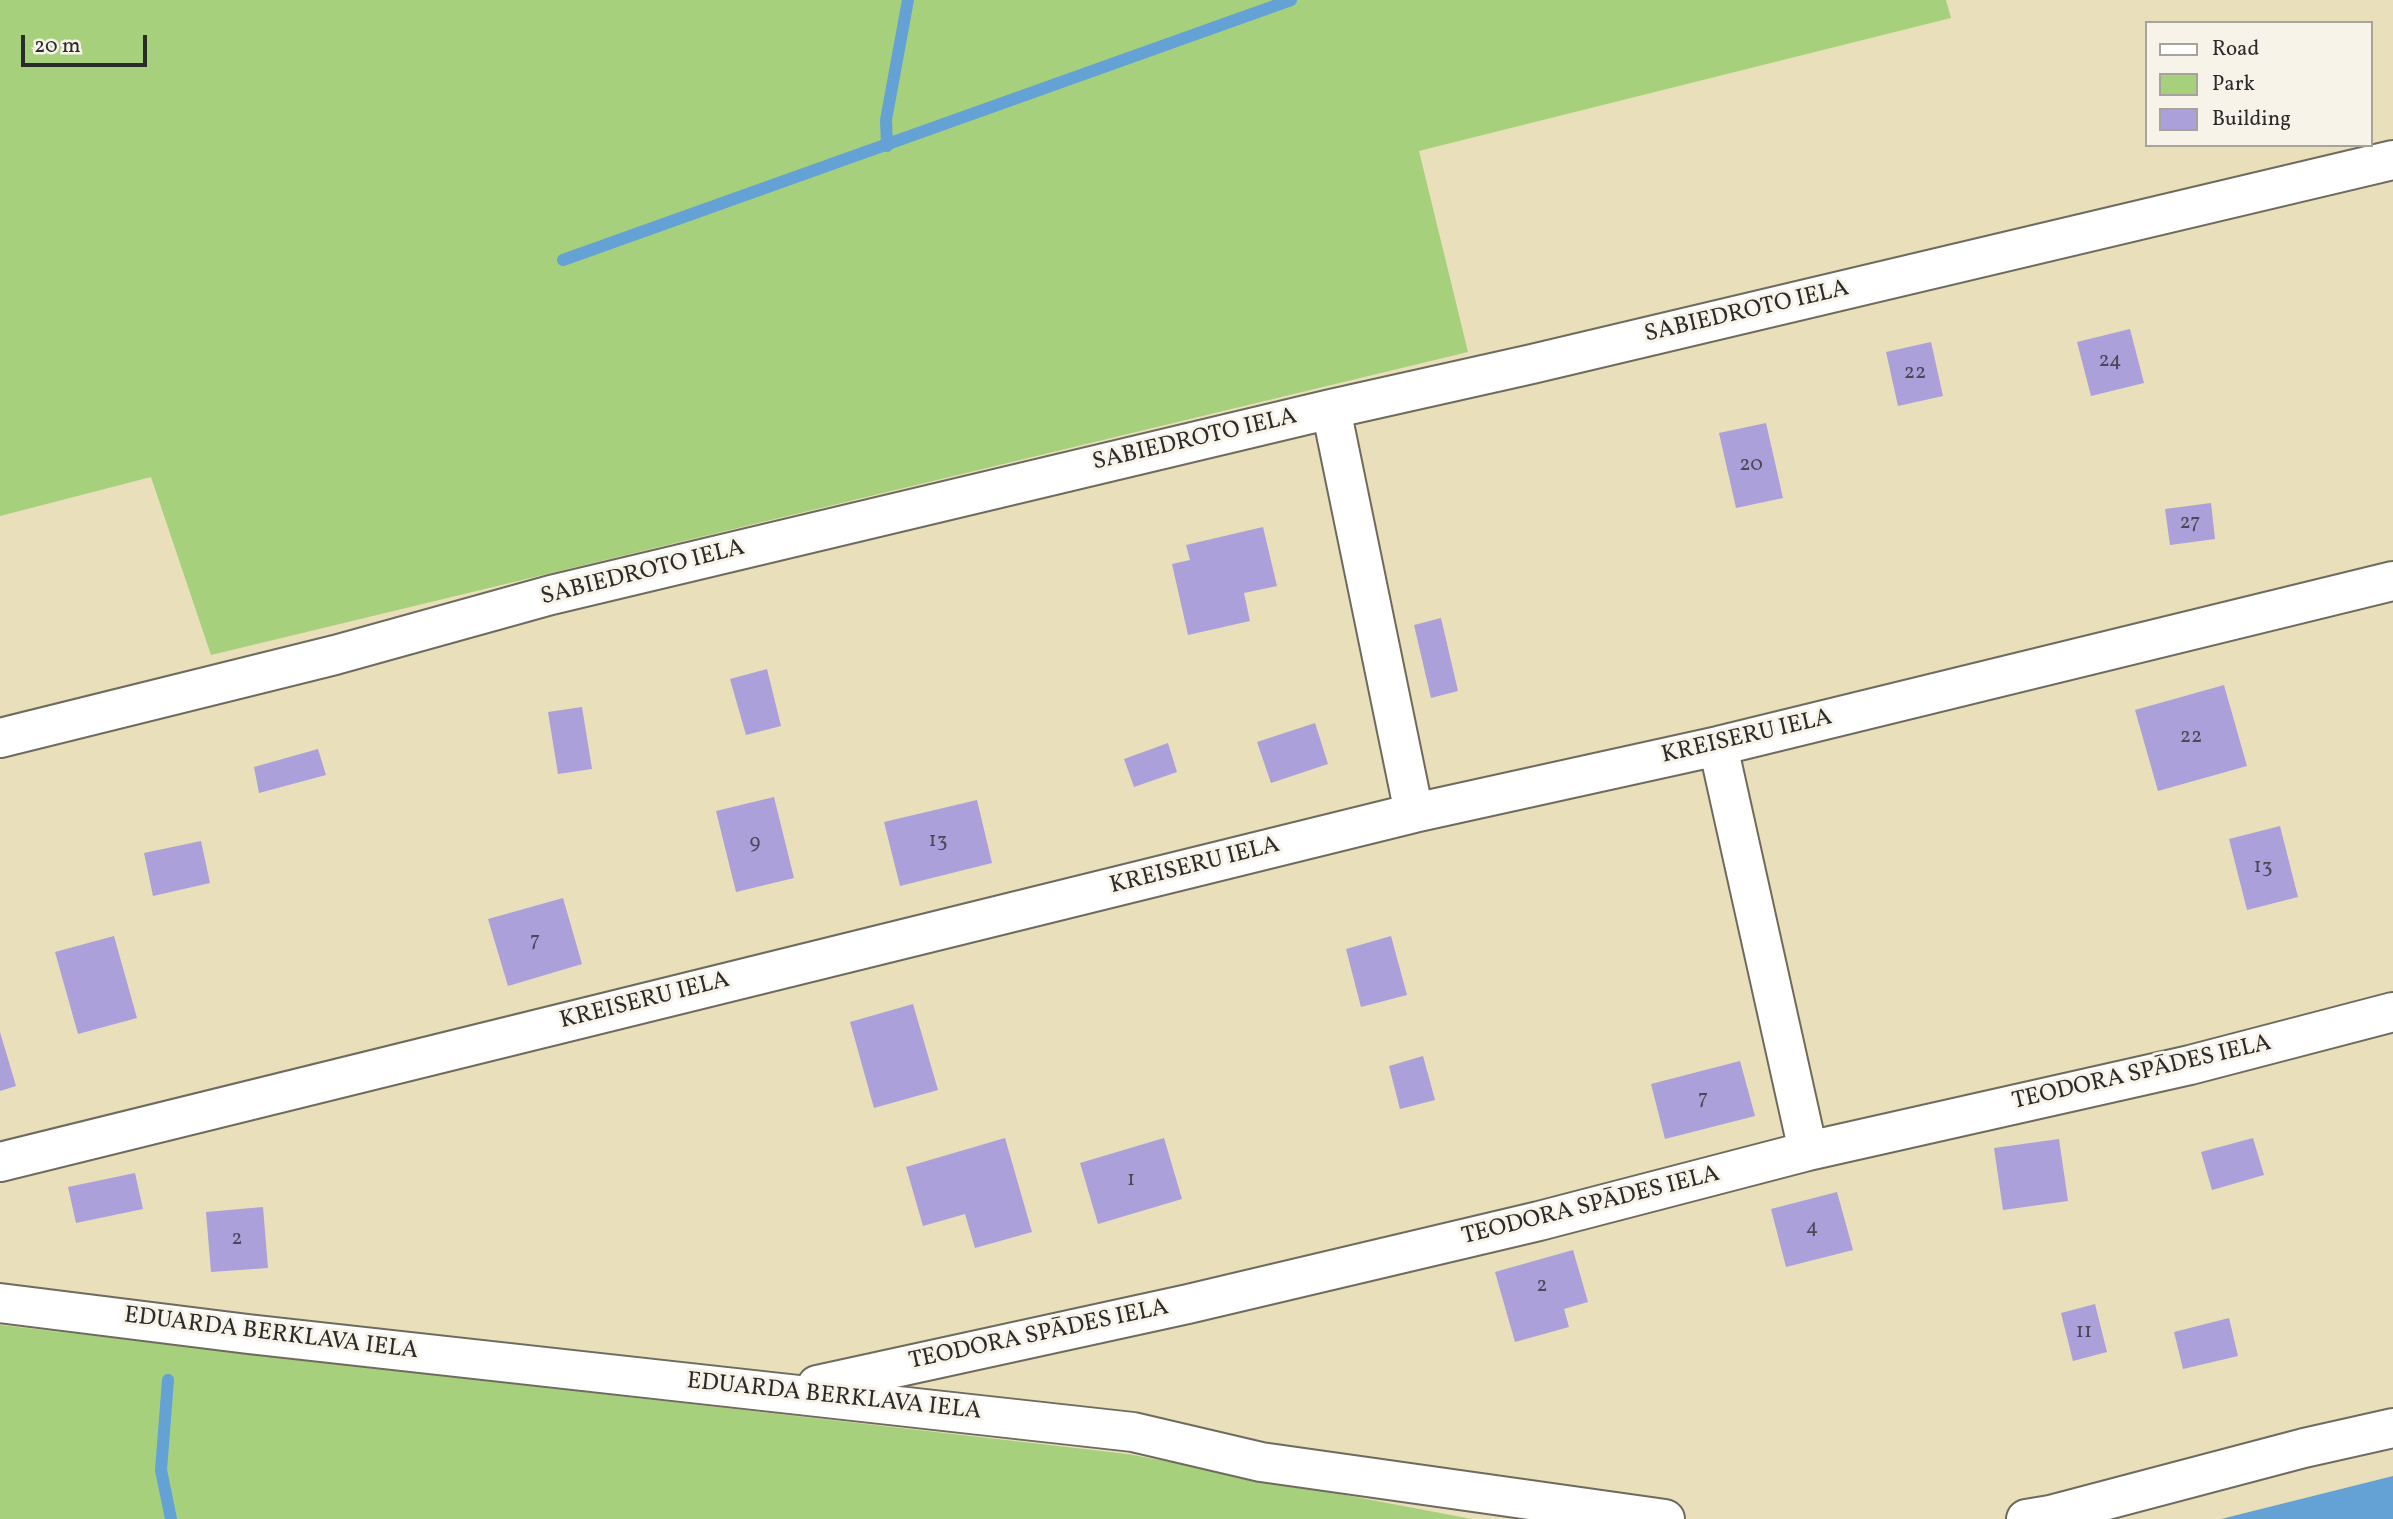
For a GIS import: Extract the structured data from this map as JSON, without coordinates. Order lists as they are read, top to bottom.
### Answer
{
  "streets": {
    "street": [
      "SABIEDROTO IELA",
      "KREISERU IELA",
      "TEODORA SPĀDES IELA",
      "EDUARDA BERKLAVA IELA"
    ]
  },
  "crossings": [
    ["TEODORA SPĀDES IELA", "EDUARDA BERKLAVA IELA"]
  ],
  "house_numbers": [
    "24",
    "22",
    "20",
    "27",
    "22",
    "13",
    "9",
    "13",
    "7",
    "7",
    "1",
    "4",
    "2",
    "2",
    "11"
  ],
  "legend": ["Road", "Park", "Building"],
  "scale_bar": "20 m"
}
